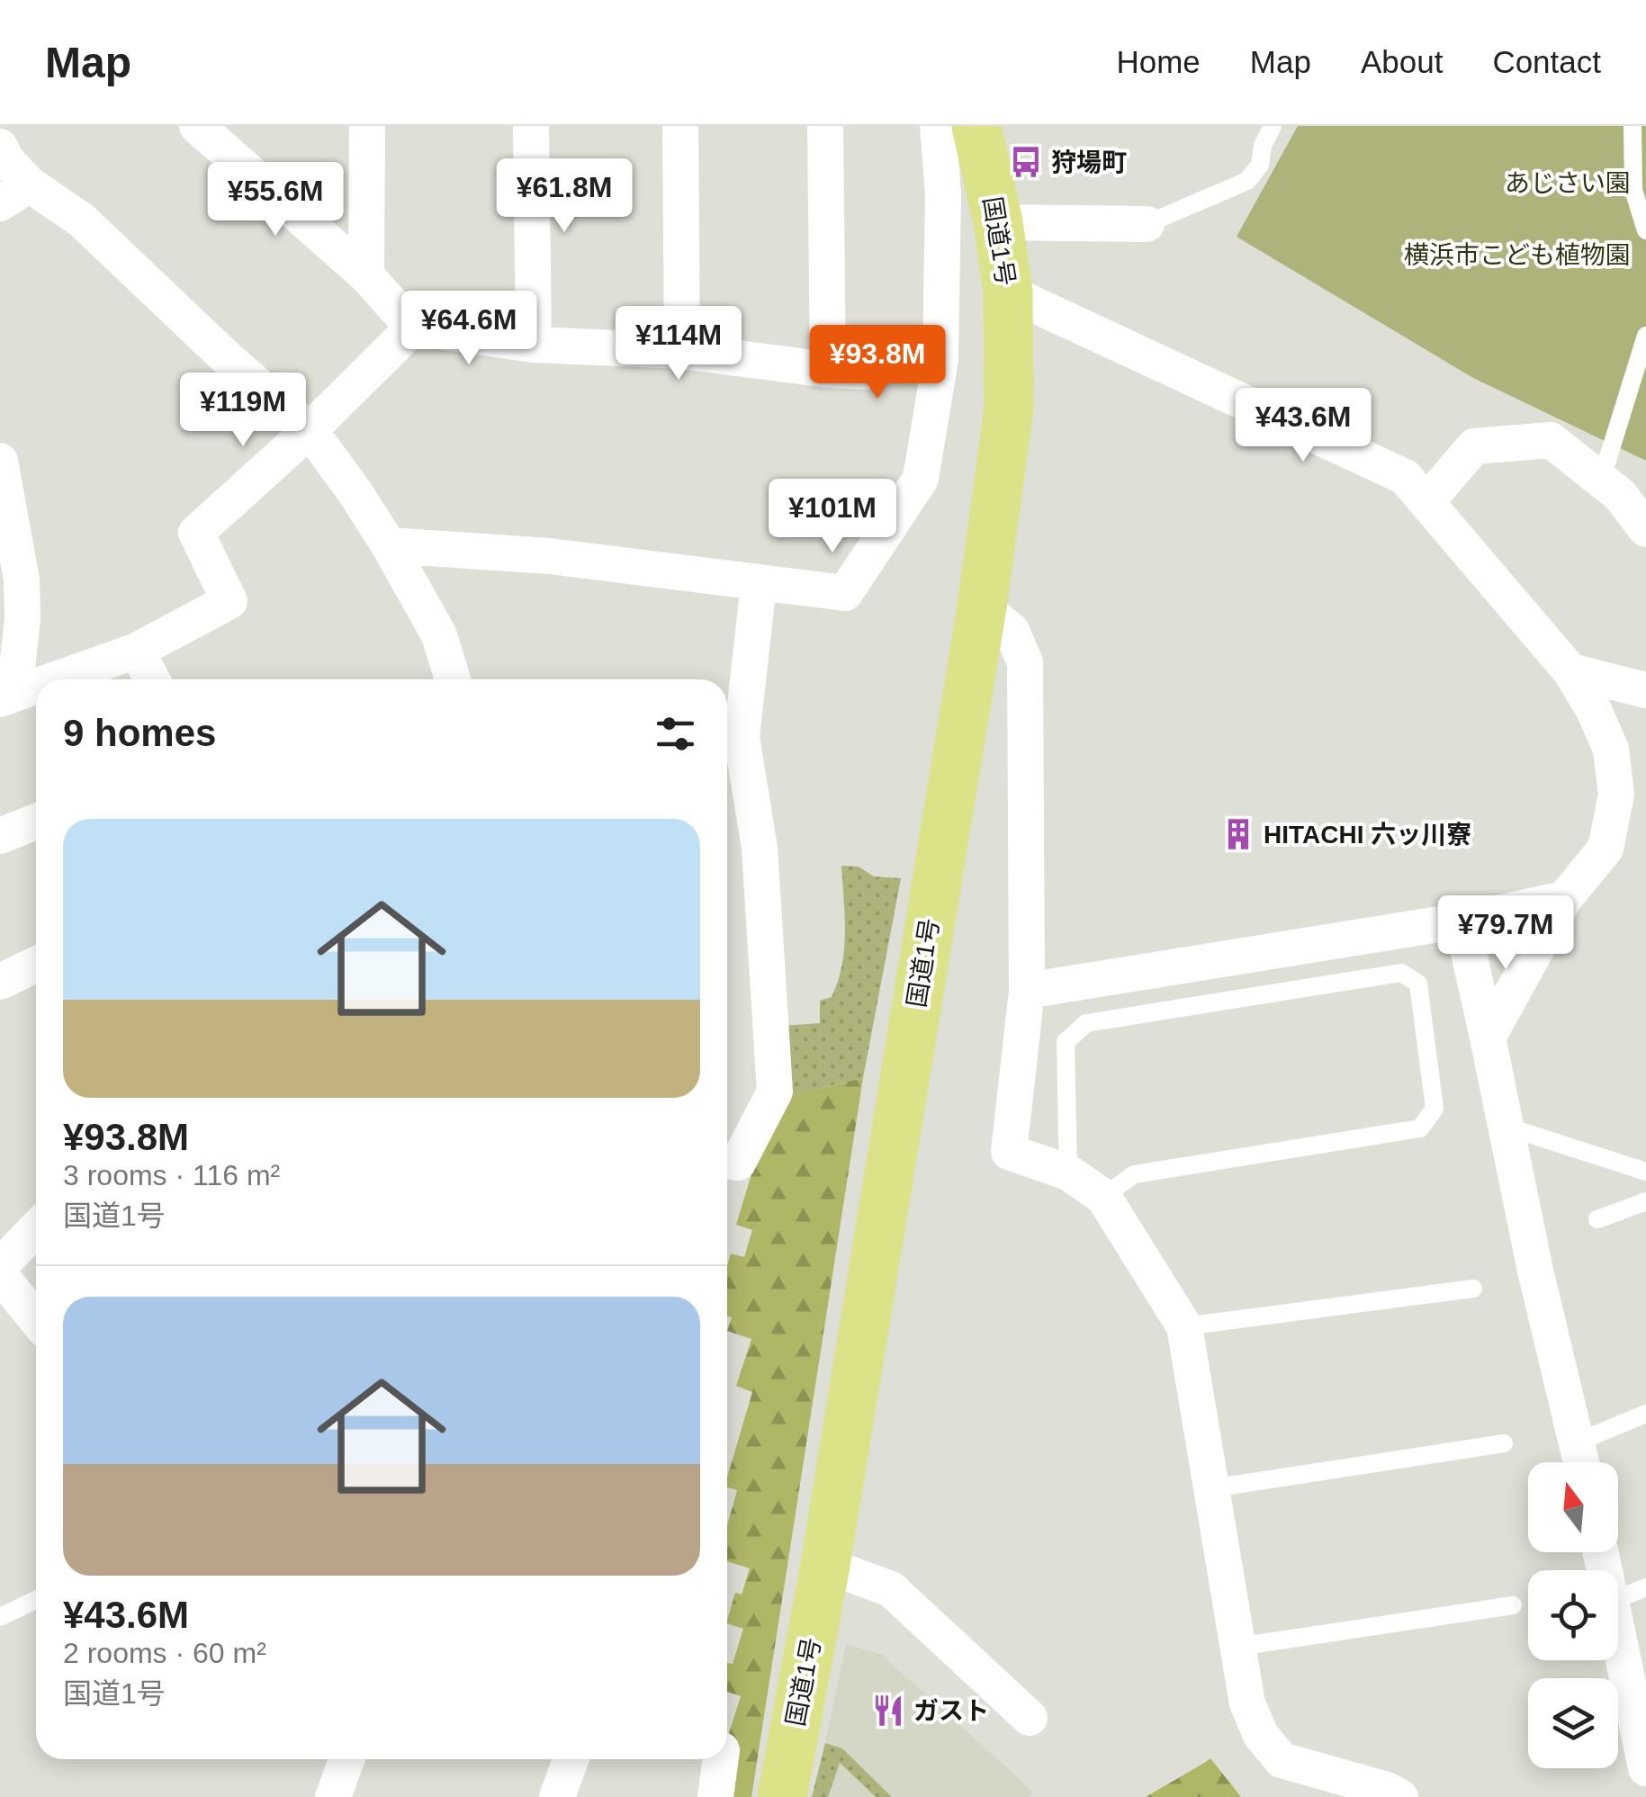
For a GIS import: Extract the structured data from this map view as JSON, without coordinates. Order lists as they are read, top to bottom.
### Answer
{
  "streets": {
    "highway": ["国道1号"]
  },
  "parks": ["あじさい園", "横浜市こども植物園"],
  "places": {
    "bus stop": ["狩場町"],
    "building": ["HITACHI 六ッ川寮"],
    "restaurant": ["ガスト"]
  },
  "north": "top",
  "page": {
    "header": "Map",
    "nav": [
      "Home",
      "Map",
      "About",
      "Contact"
    ],
    "price": [
      "¥61.8M",
      "¥55.6M",
      "¥64.6M",
      "¥114M",
      "¥93.8M",
      "¥119M",
      "¥43.6M",
      "¥101M",
      "¥79.7M"
    ],
    "heading": "9 homes",
    "list": [
      {
        "name": "¥93.8M",
        "note": "3 rooms · 116 m² · 国道1号"
      },
      {
        "name": "¥43.6M",
        "note": "2 rooms · 60 m² · 国道1号"
      }
    ]
  }
}
